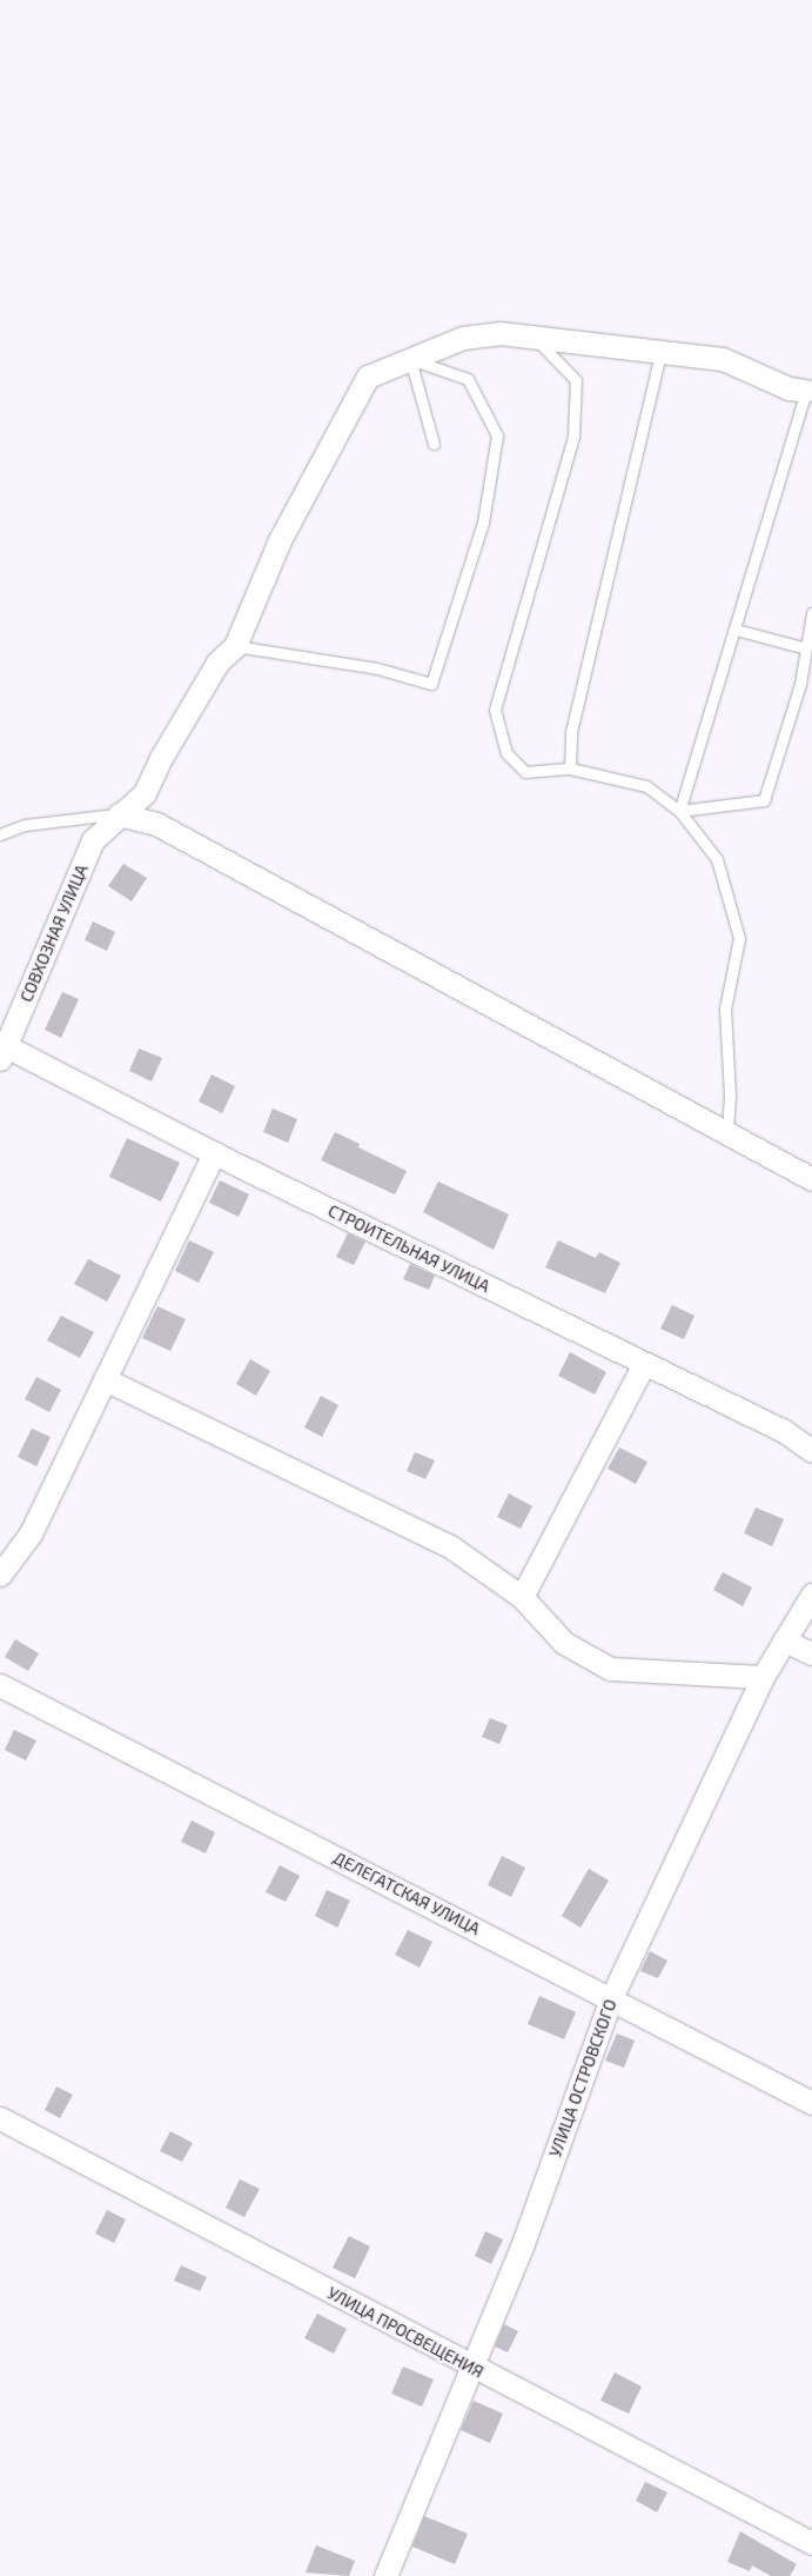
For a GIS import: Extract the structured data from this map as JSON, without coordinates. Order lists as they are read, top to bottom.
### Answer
{
  "streets": {
    "street": [
      "СОВХОЗНАЯ УЛИЦА",
      "СТРОИТЕЛЬНАЯ УЛИЦА",
      "ДЕЛЕГАТСКАЯ УЛИЦА",
      "УЛИЦА ОСТРОВСКОГО",
      "УЛИЦА ПРОСВЕЩЕНИЯ"
    ]
  },
  "crossings": [
    ["СОВХОЗНАЯ УЛИЦА", "СТРОИТЕЛЬНАЯ УЛИЦА"],
    ["ДЕЛЕГАТСКАЯ УЛИЦА", "УЛИЦА ОСТРОВСКОГО"],
    ["УЛИЦА ОСТРОВСКОГО", "УЛИЦА ПРОСВЕЩЕНИЯ"]
  ]
}
